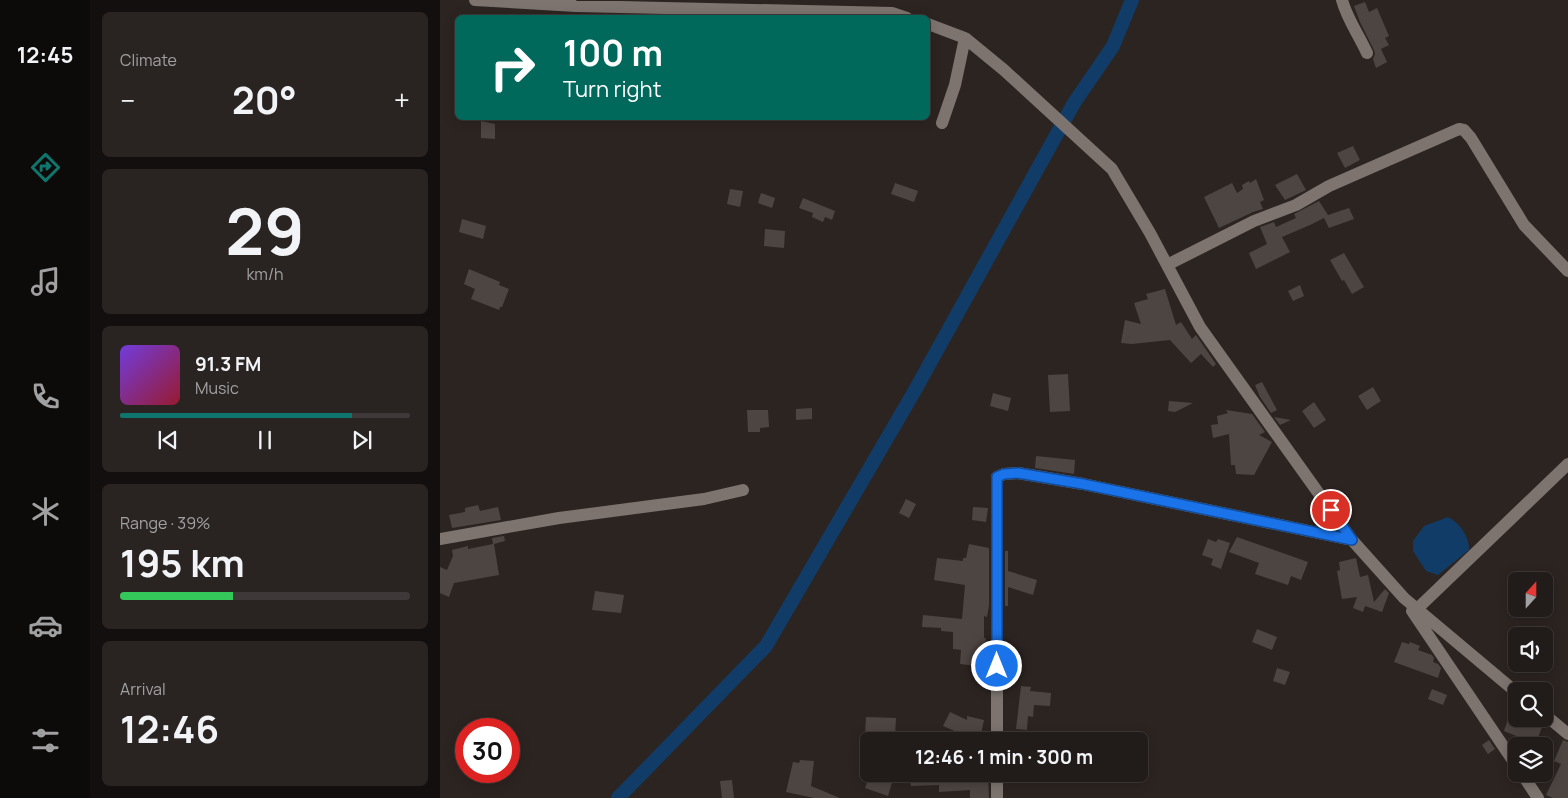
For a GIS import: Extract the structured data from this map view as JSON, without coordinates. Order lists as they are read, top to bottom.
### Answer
{
  "north": "top",
  "page": {
    "tabs": "12:45",
    "tile": [
      "Climate",
      ["29", "km/h"],
      ["Range · 39%", "195 km"],
      ["Arrival", "12:46"]
    ],
    "turn": ["100 m", "Turn right"],
    "heat": ["−", "20°", "+"],
    "song": ["91.3 FM", "Music"],
    "limit": "30",
    "trip": "12:46 · 1 min · 300 m"
  }
}
